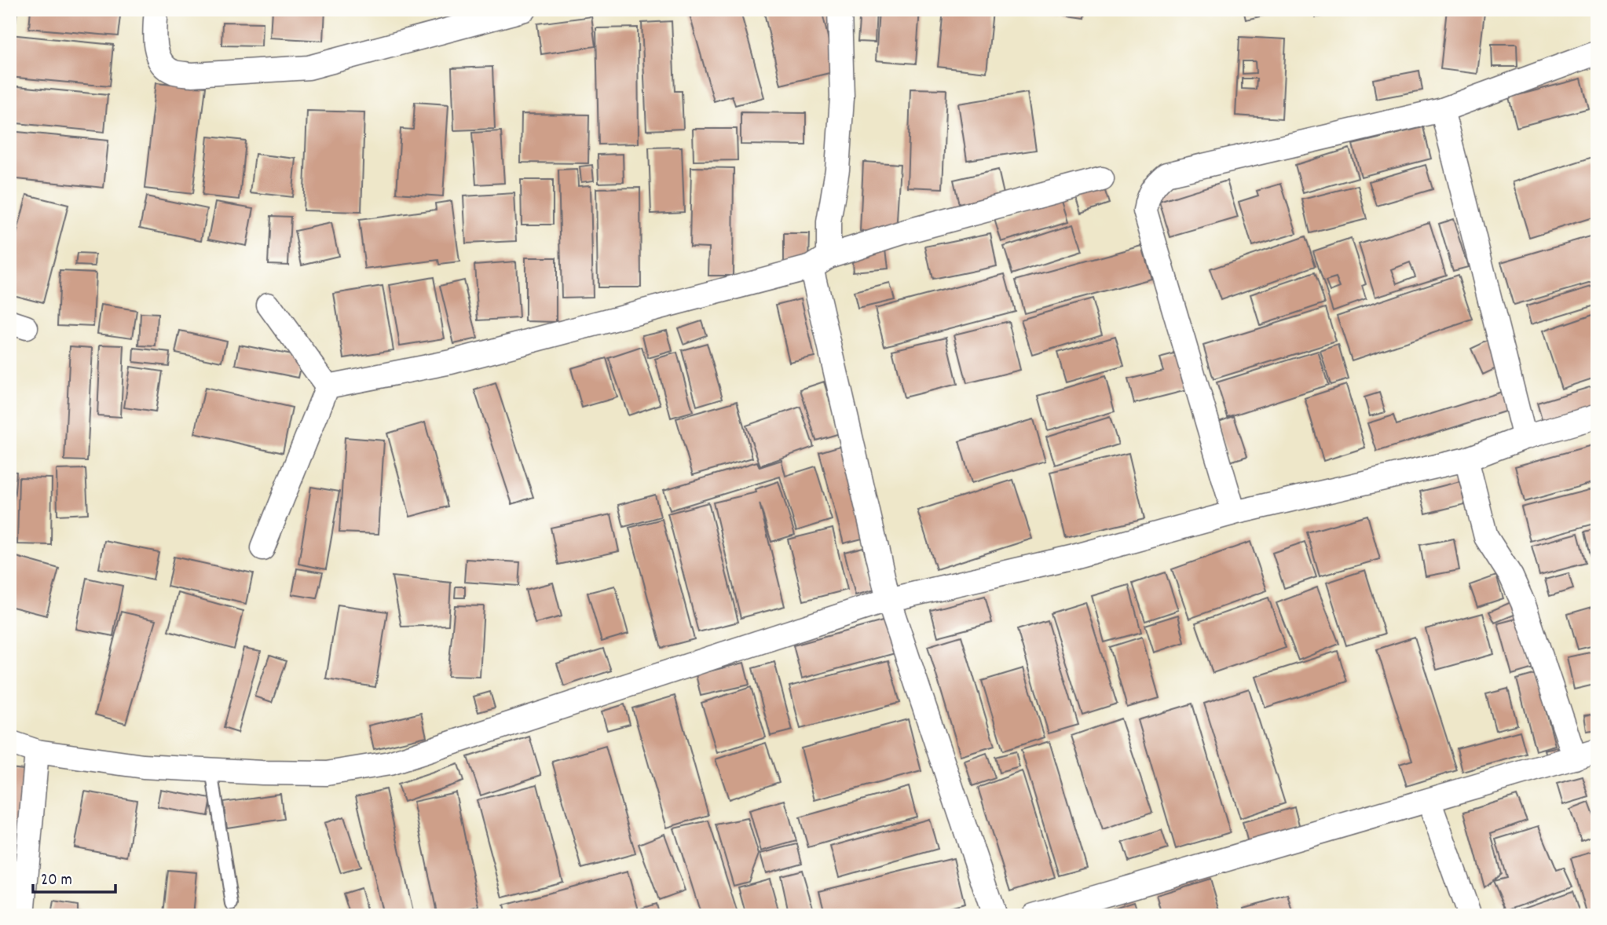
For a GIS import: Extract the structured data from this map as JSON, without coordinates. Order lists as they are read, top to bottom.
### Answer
{
  "scale_bar": "20 m"
}
